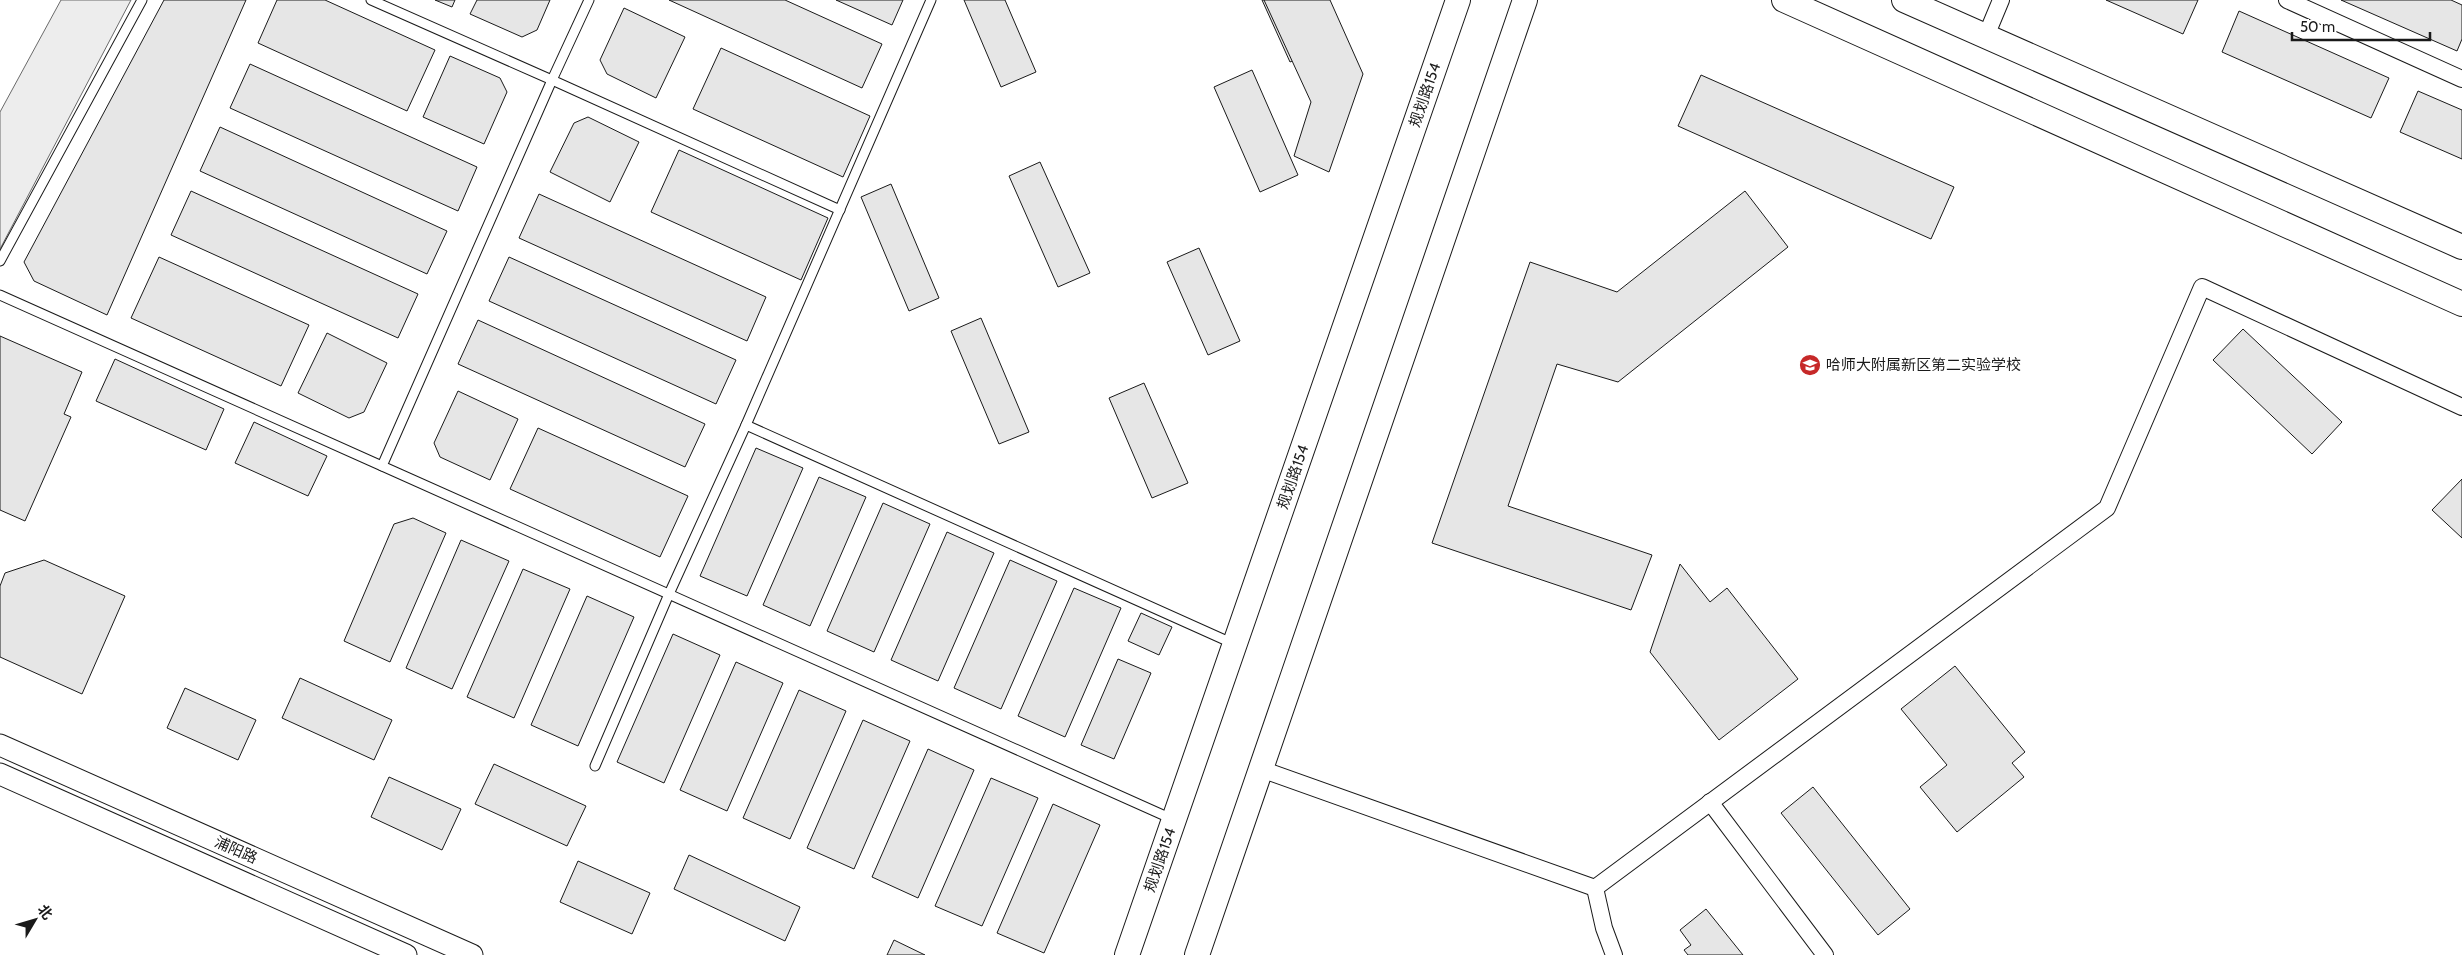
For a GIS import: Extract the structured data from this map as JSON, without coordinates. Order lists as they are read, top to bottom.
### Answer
{
  "streets": {
    "main road": ["规划路154"],
    "street": ["浦阳路"]
  },
  "places": {
    "school or university": ["哈师大附属新区第二实验学校"]
  },
  "scale_bar": "50 m",
  "north": "top right"
}
